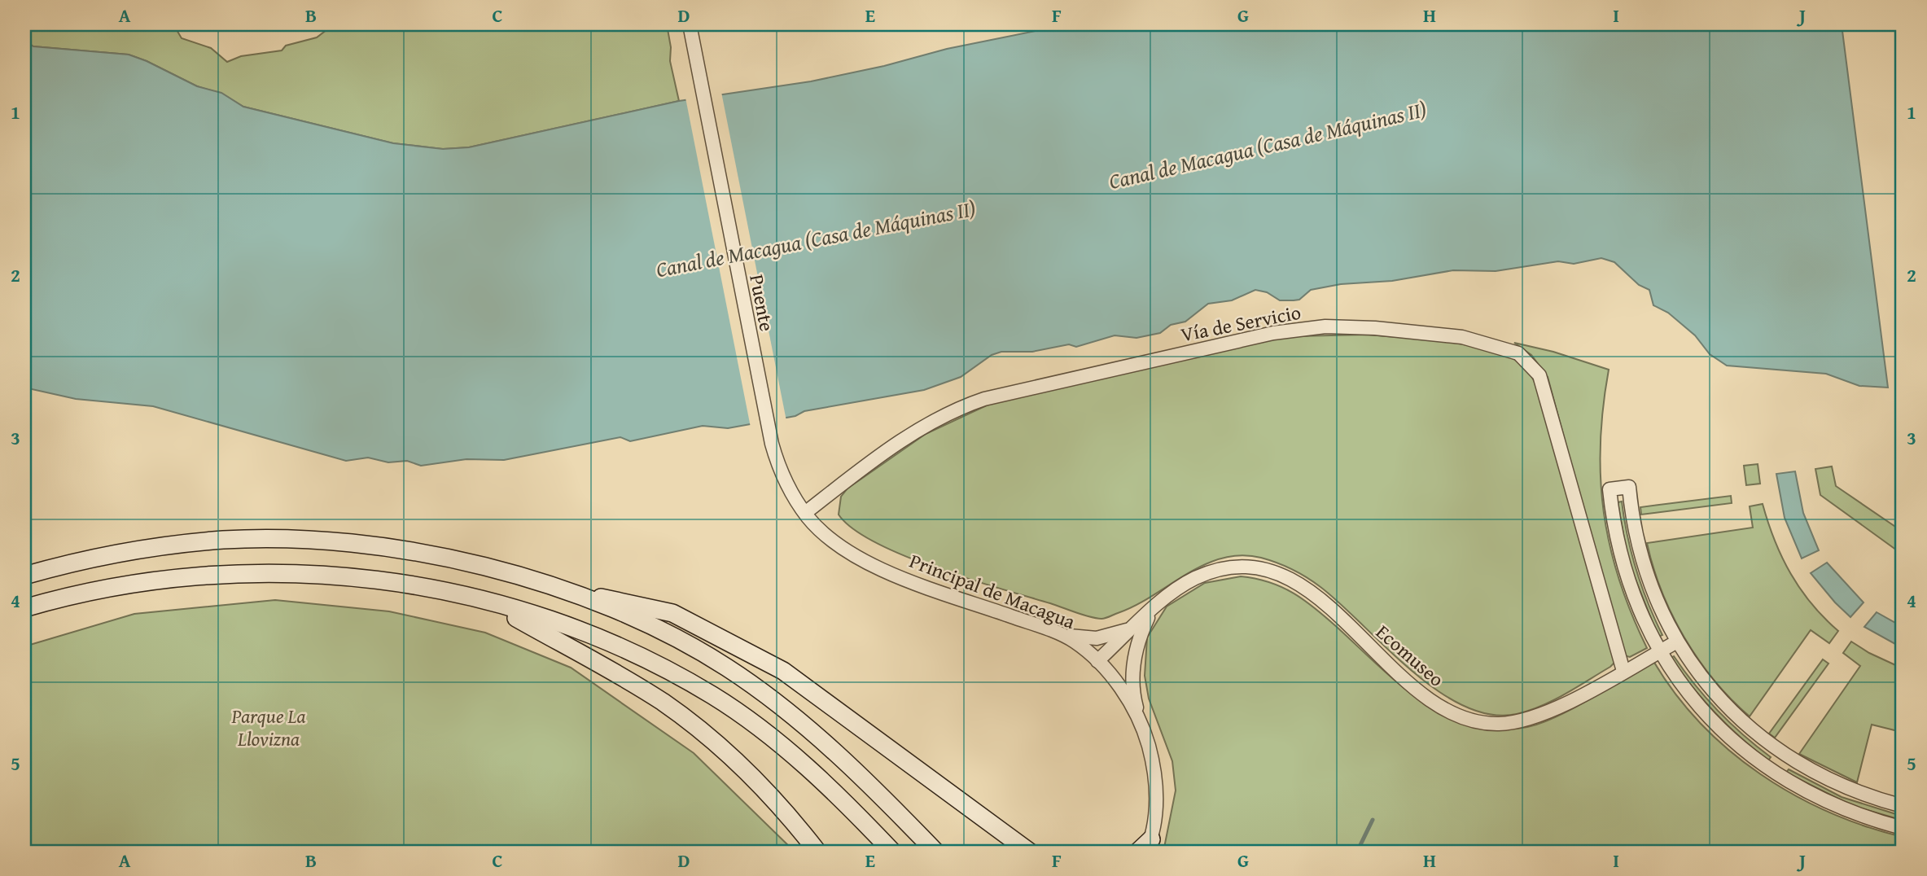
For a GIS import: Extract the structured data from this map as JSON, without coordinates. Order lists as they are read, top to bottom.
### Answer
{
  "streets": {
    "street": [
      "Puente",
      "Vía de Servicio",
      "Principal de Macagua",
      "Ecomuseo"
    ]
  },
  "crossings": [
    ["Puente", "Principal de Macagua"],
    ["Vía de Servicio", "Principal de Macagua"],
    ["Vía de Servicio", "Ecomuseo"],
    ["Principal de Macagua", "Ecomuseo"]
  ],
  "water": ["Canal de Macagua (Casa de Máquinas II)"],
  "parks": ["Parque La Llovizna"],
  "grid": {
    "columns": [
      "A",
      "B",
      "C",
      "D",
      "E",
      "F",
      "G",
      "H",
      "I",
      "J"
    ],
    "rows": [
      "1",
      "2",
      "3",
      "4",
      "5"
    ]
  }
}
